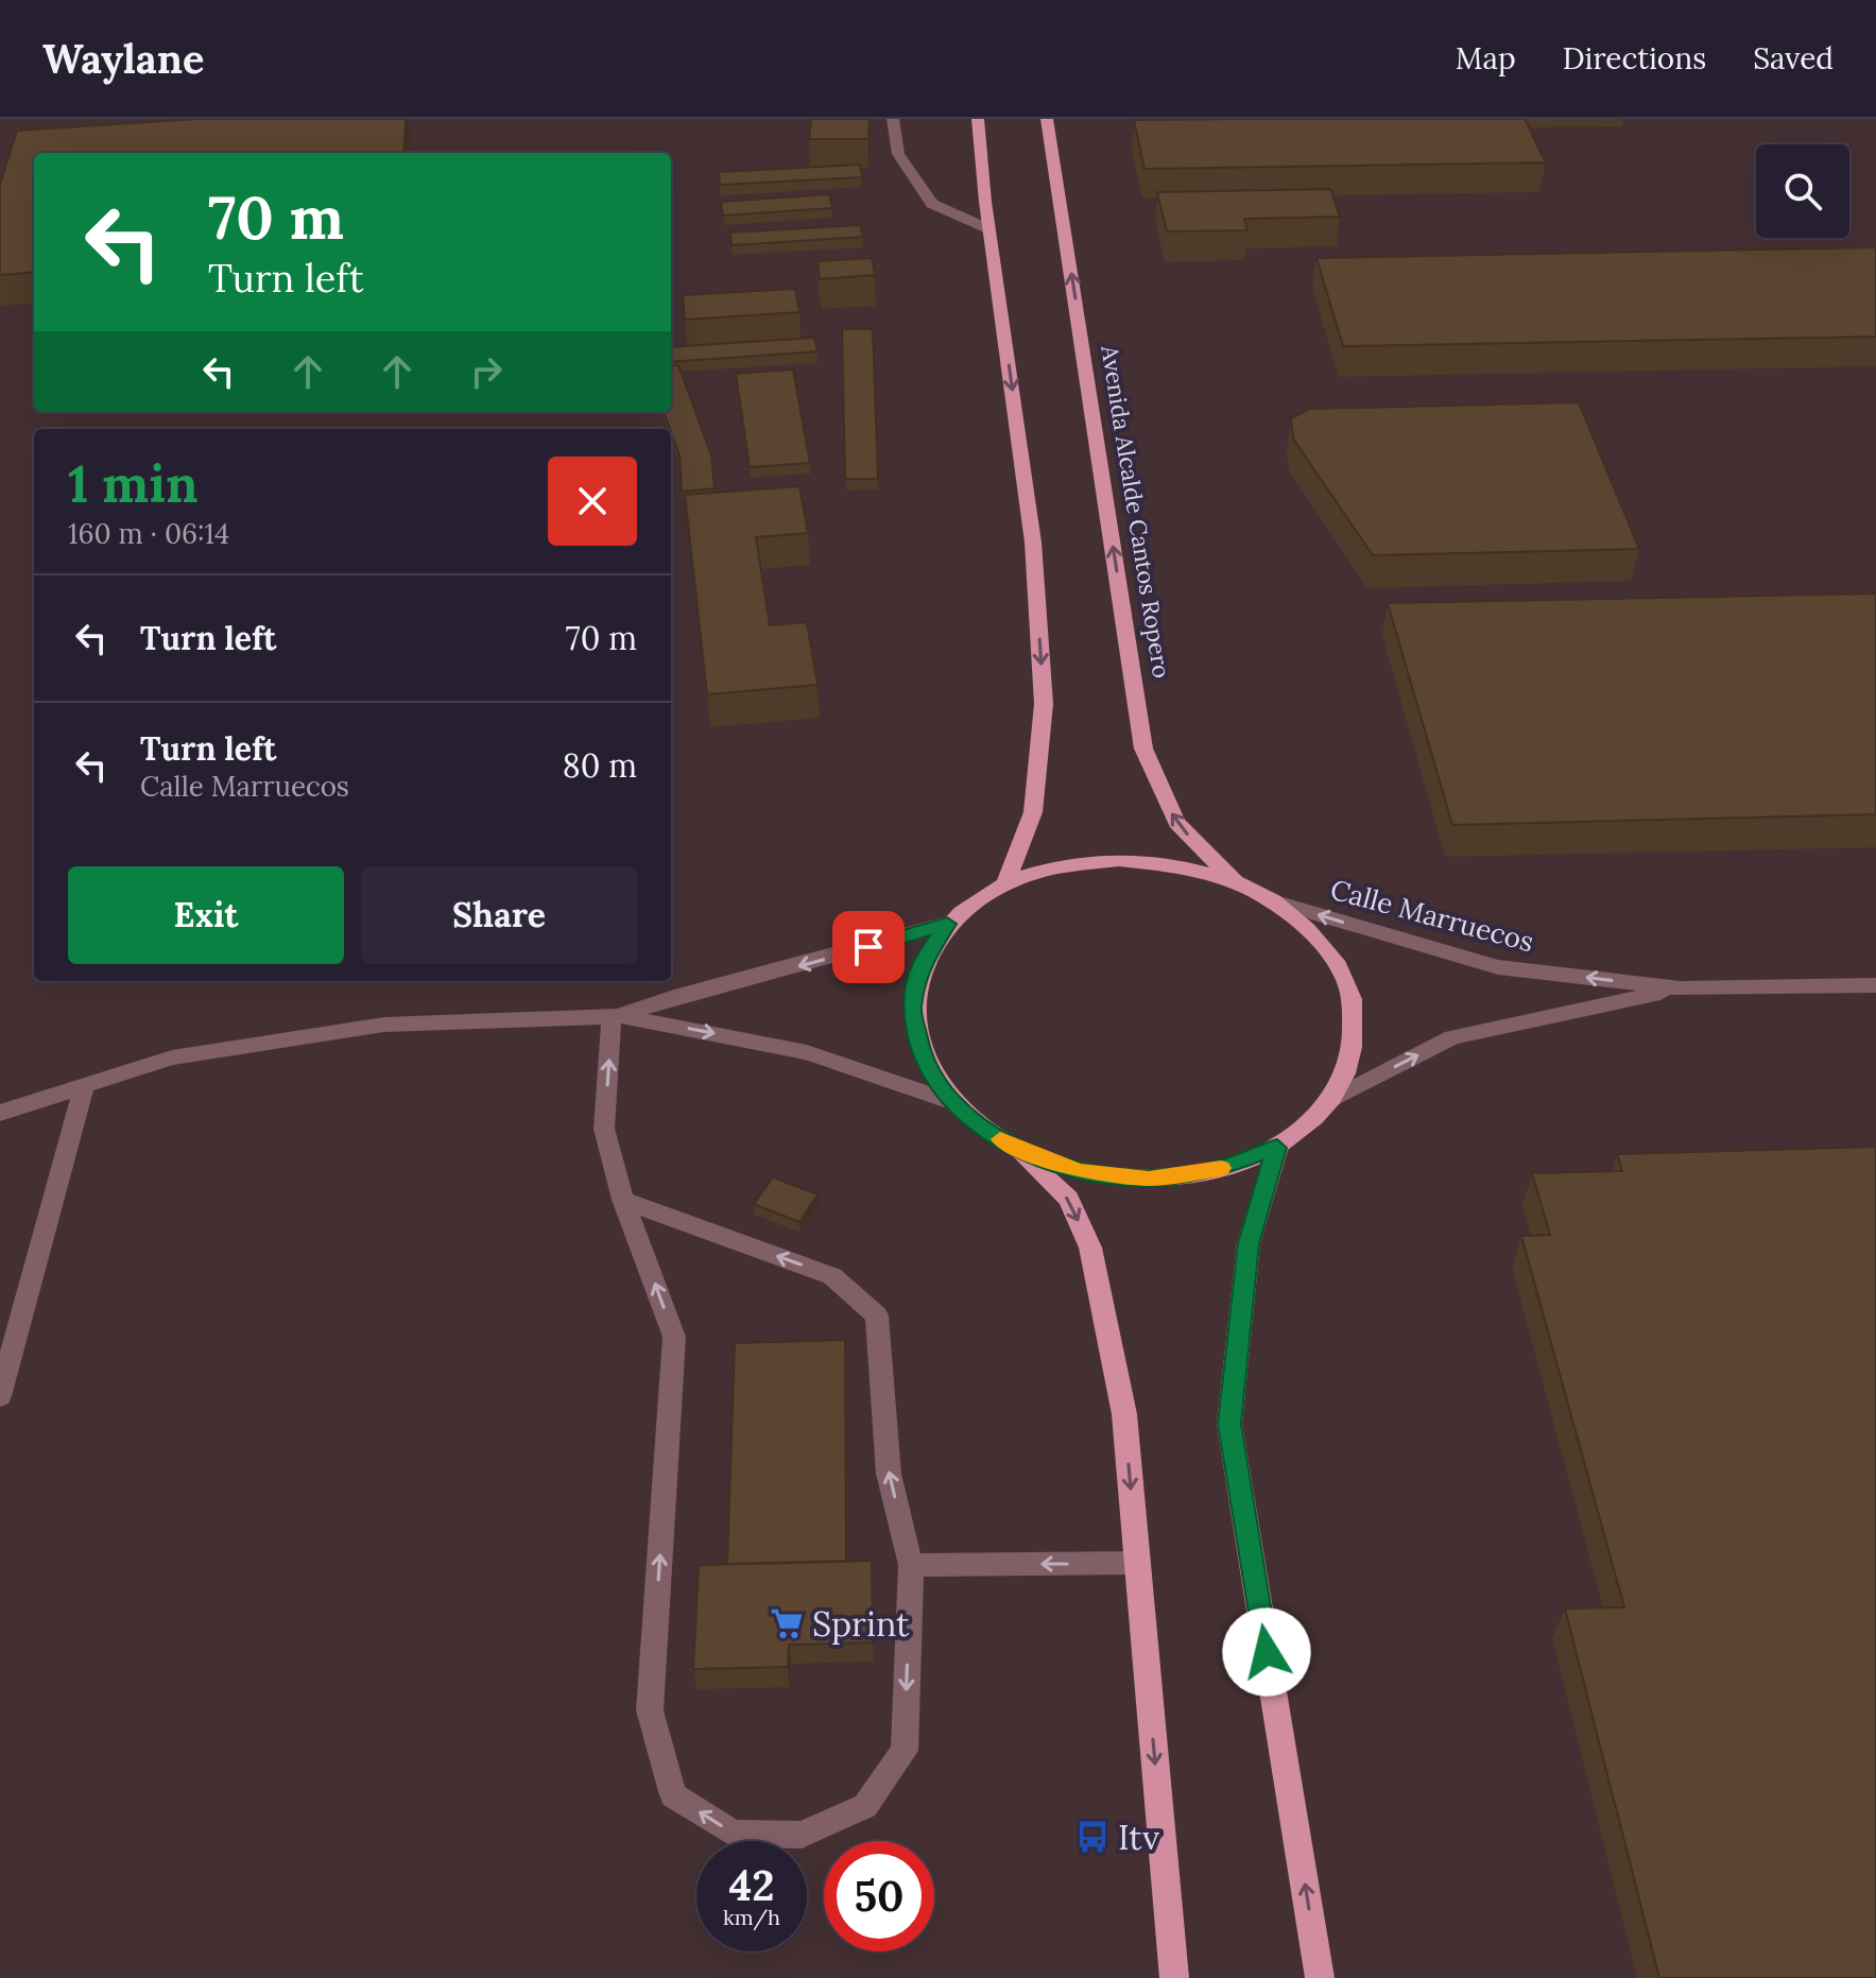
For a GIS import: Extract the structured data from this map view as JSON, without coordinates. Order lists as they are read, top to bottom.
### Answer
{
  "streets": {
    "main road": ["Avenida Alcalde Cantos Ropero"],
    "street": ["Calle Marruecos"]
  },
  "places": {
    "supermarket": ["Sprint"],
    "bus stop": ["Itv"]
  },
  "page": {
    "header": "Waylane",
    "nav": ["Map", "Directions", "Saved"],
    "turn": ["70 m", "Turn left"],
    "heading": ["1 min", "160 m · 06:14"],
    "list": [
      {
        "name": "Turn left",
        "value": "70 m"
      },
      {
        "name": "Turn left",
        "note": "Calle Marruecos",
        "value": "80 m"
      }
    ],
    "buttons": ["Exit", "Share"],
    "speed": "42 km/h",
    "limit": "50"
  }
}
